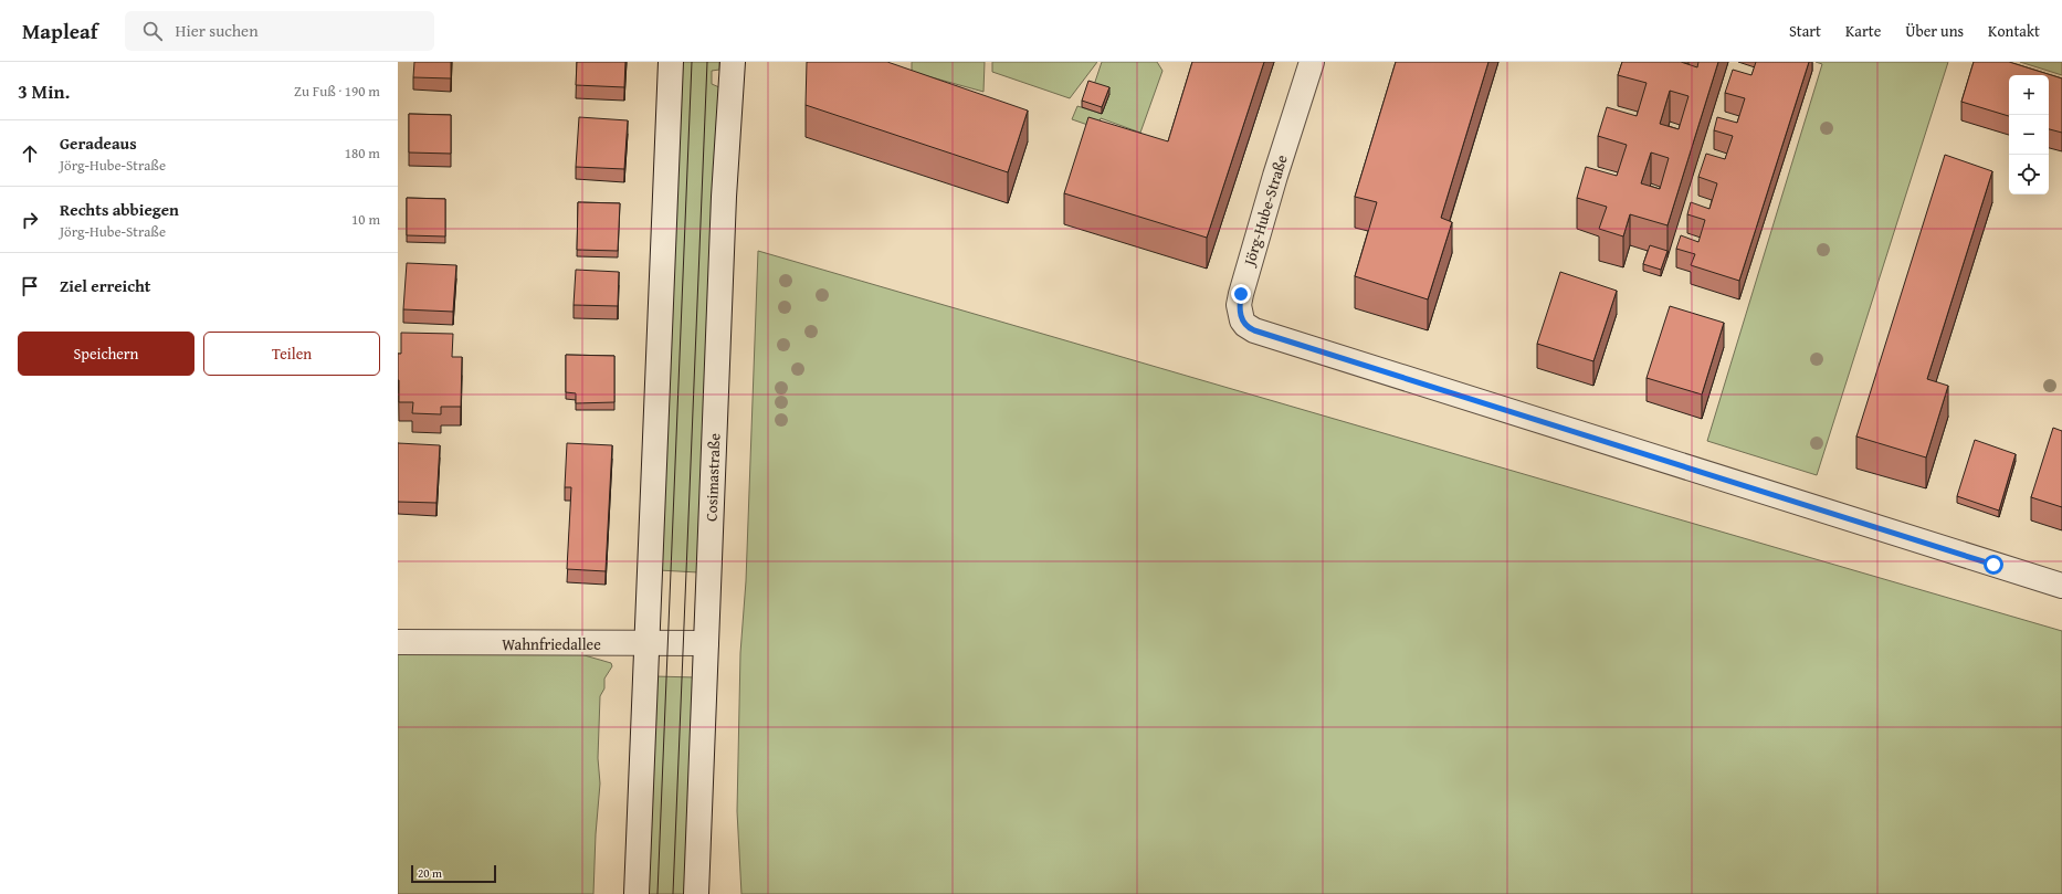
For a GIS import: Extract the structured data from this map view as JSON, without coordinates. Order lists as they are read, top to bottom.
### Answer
{
  "streets": {
    "main road": ["Jörg-Hube-Straße", "Cosimastraße", "Wahnfriedallee"]
  },
  "crossings": [
    ["Cosimastraße", "Wahnfriedallee"]
  ],
  "scale_bar": "20 m",
  "page": {
    "header": "Mapleaf",
    "search": "Hier suchen",
    "nav": [
      "Start",
      "Karte",
      "Über uns",
      "Kontakt"
    ],
    "heading": ["3 Min.", "Zu Fuß · 190 m"],
    "map_buttons": ["+", "−"],
    "list": [
      ["Geradeaus", "Jörg-Hube-Straße", "180 m"],
      ["Rechts abbiegen", "Jörg-Hube-Straße", "10 m"],
      "Ziel erreicht"
    ],
    "buttons": ["Speichern", "Teilen"],
    "scale": "20 m"
  }
}
